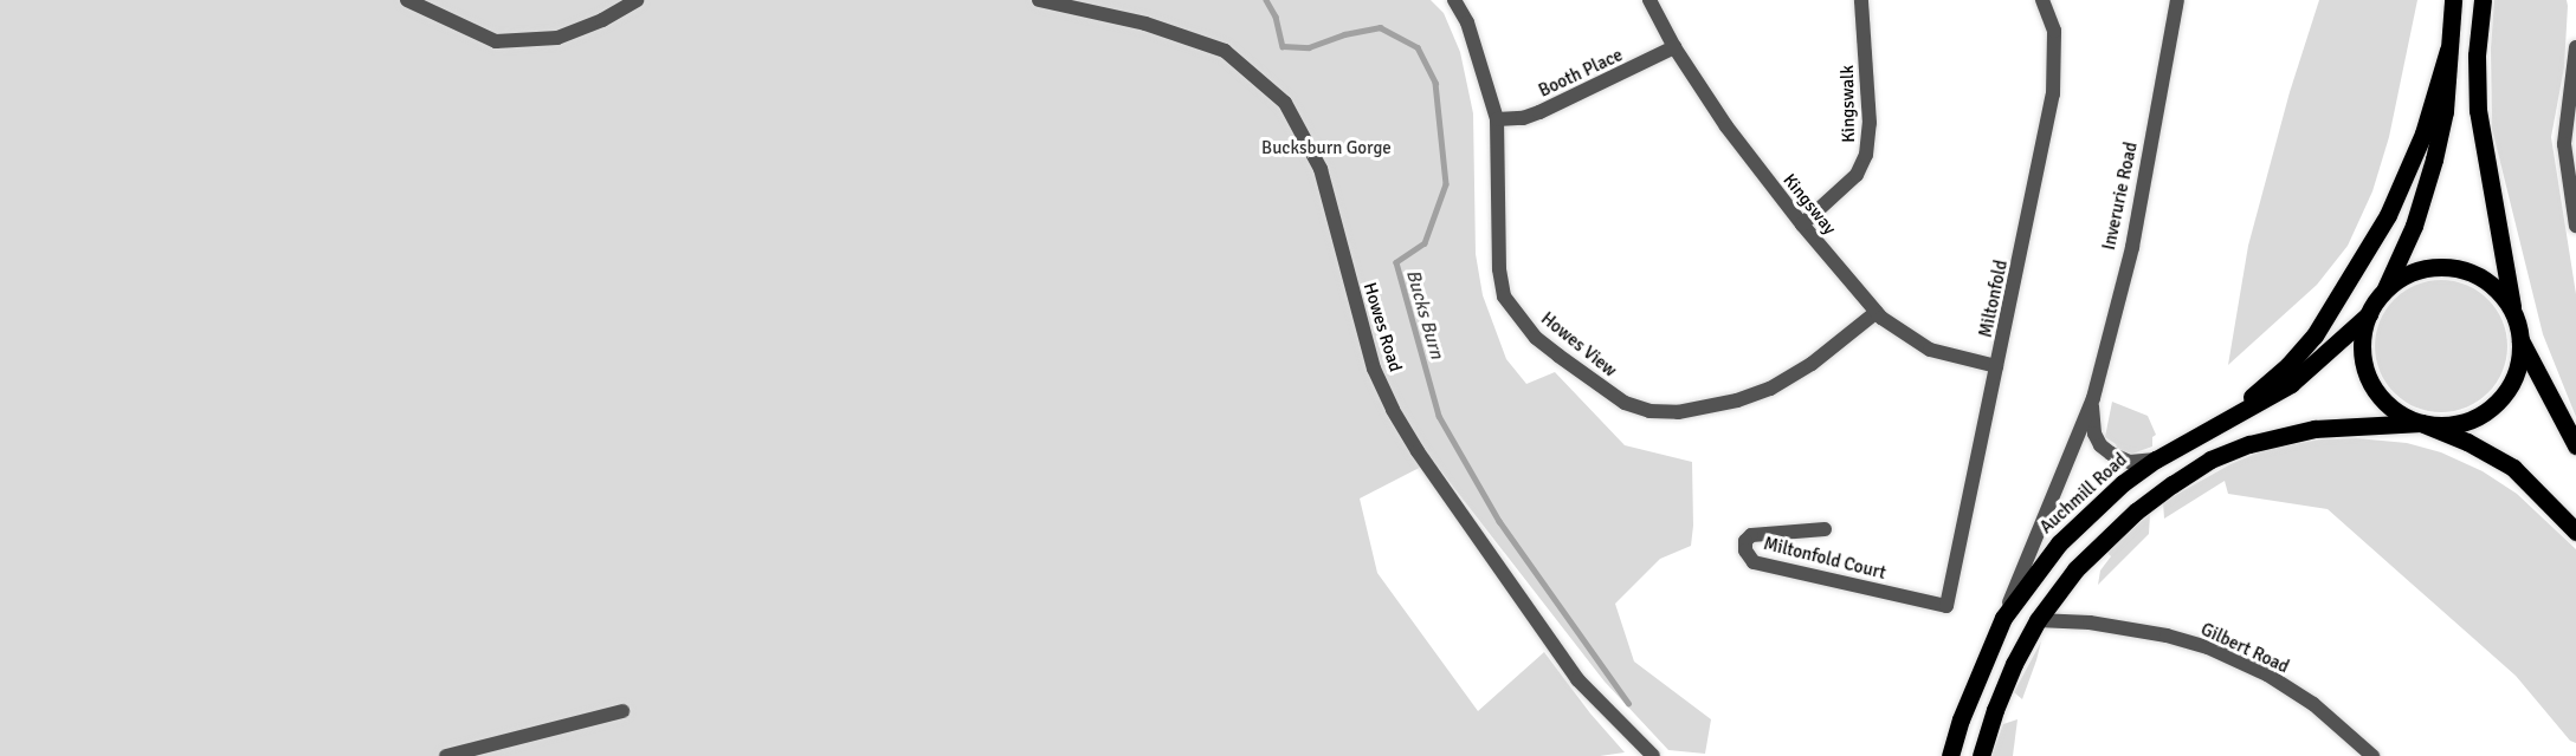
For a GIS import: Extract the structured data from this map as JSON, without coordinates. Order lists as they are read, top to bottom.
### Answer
{
  "streets": {
    "main road": ["Auchmill Road"],
    "street": [
      "Booth Place",
      "Kingswalk",
      "Inverurie Road",
      "Kingsway",
      "Miltonfold",
      "Howes Road",
      "Howes View",
      "Miltonfold Court",
      "Gilbert Road"
    ]
  },
  "crossings": [
    ["Booth Place", "Kingsway"],
    ["Booth Place", "Howes View"],
    ["Kingswalk", "Kingsway"],
    ["Inverurie Road", "Auchmill Road"],
    ["Kingsway", "Miltonfold"],
    ["Kingsway", "Howes View"],
    ["Miltonfold", "Miltonfold Court"]
  ],
  "water": ["Bucks Burn"],
  "parks": ["Bucksburn Gorge"]
}
